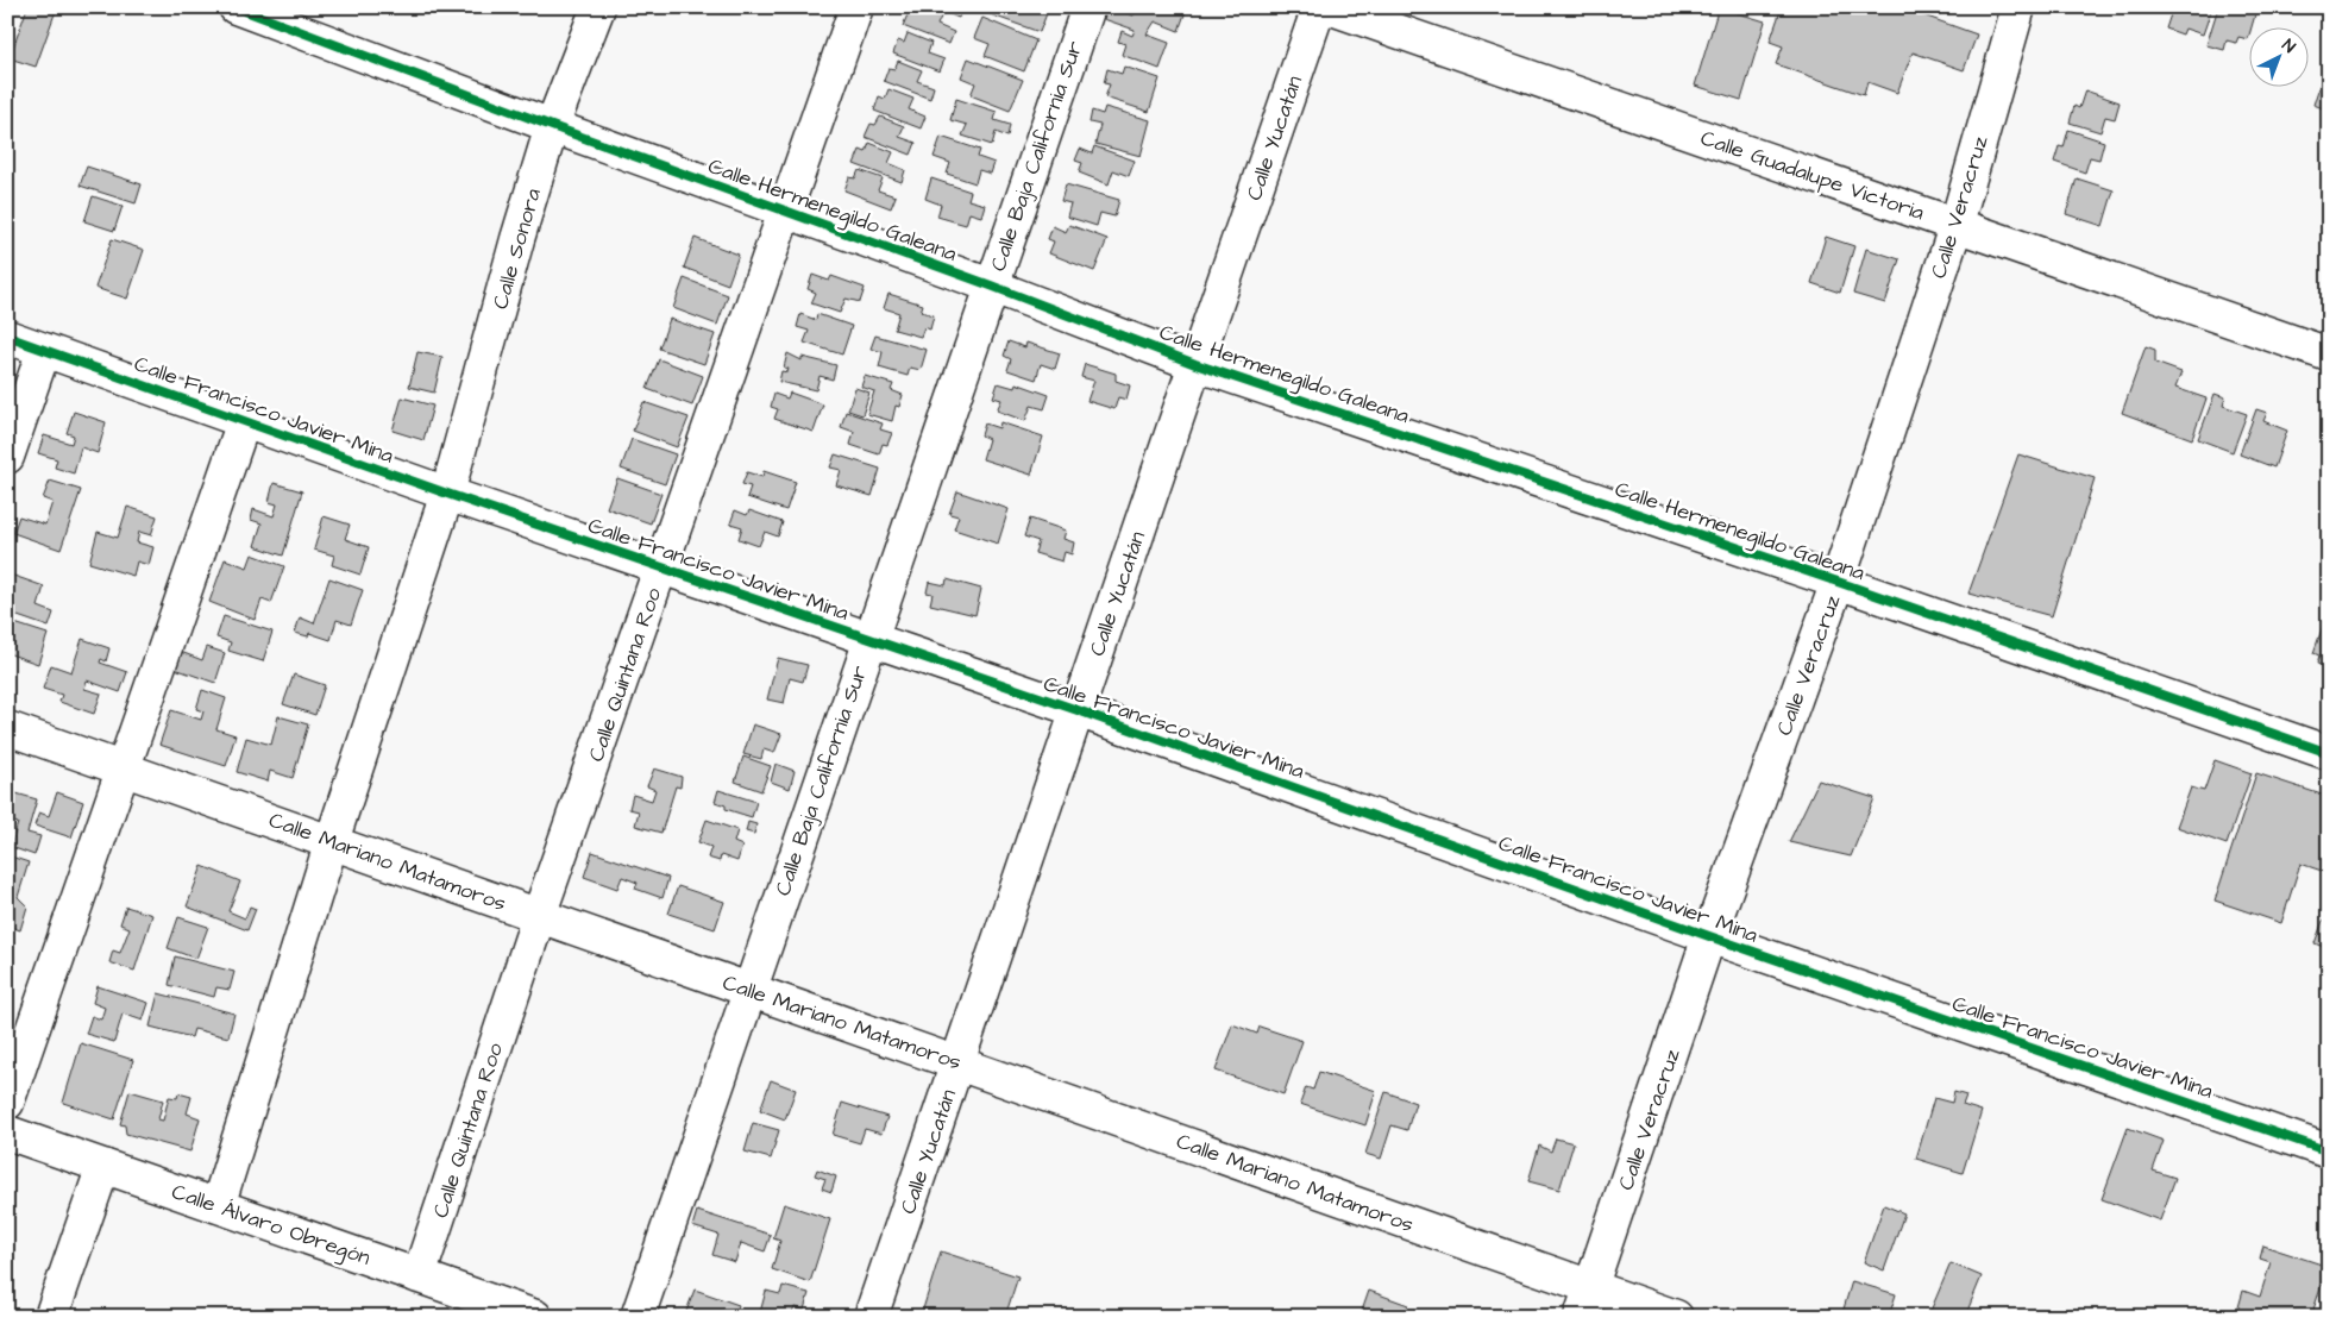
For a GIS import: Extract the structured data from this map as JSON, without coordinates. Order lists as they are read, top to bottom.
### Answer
{
  "streets": {
    "street": [
      "Calle Yucatán",
      "Calle Baja California Sur",
      "Calle Guadalupe Victoria",
      "Calle Veracruz",
      "Calle Hermenegildo Galeana",
      "Calle Sonora",
      "Calle Francisco Javier Mina",
      "Calle Quintana Roo",
      "Calle Mariano Matamoros",
      "Calle Álvaro Obregón"
    ]
  },
  "crossings": [
    ["Calle Yucatán", "Calle Hermenegildo Galeana"],
    ["Calle Yucatán", "Calle Francisco Javier Mina"],
    ["Calle Yucatán", "Calle Mariano Matamoros"],
    ["Calle Baja California Sur", "Calle Hermenegildo Galeana"],
    ["Calle Baja California Sur", "Calle Francisco Javier Mina"],
    ["Calle Baja California Sur", "Calle Mariano Matamoros"],
    ["Calle Guadalupe Victoria", "Calle Veracruz"],
    ["Calle Veracruz", "Calle Hermenegildo Galeana"],
    ["Calle Veracruz", "Calle Francisco Javier Mina"],
    ["Calle Veracruz", "Calle Mariano Matamoros"],
    ["Calle Hermenegildo Galeana", "Calle Sonora"],
    ["Calle Hermenegildo Galeana", "Calle Quintana Roo"],
    ["Calle Sonora", "Calle Francisco Javier Mina"],
    ["Calle Sonora", "Calle Mariano Matamoros"],
    ["Calle Sonora", "Calle Álvaro Obregón"],
    ["Calle Francisco Javier Mina", "Calle Quintana Roo"],
    ["Calle Quintana Roo", "Calle Mariano Matamoros"],
    ["Calle Quintana Roo", "Calle Álvaro Obregón"]
  ],
  "north": "top right"
}
